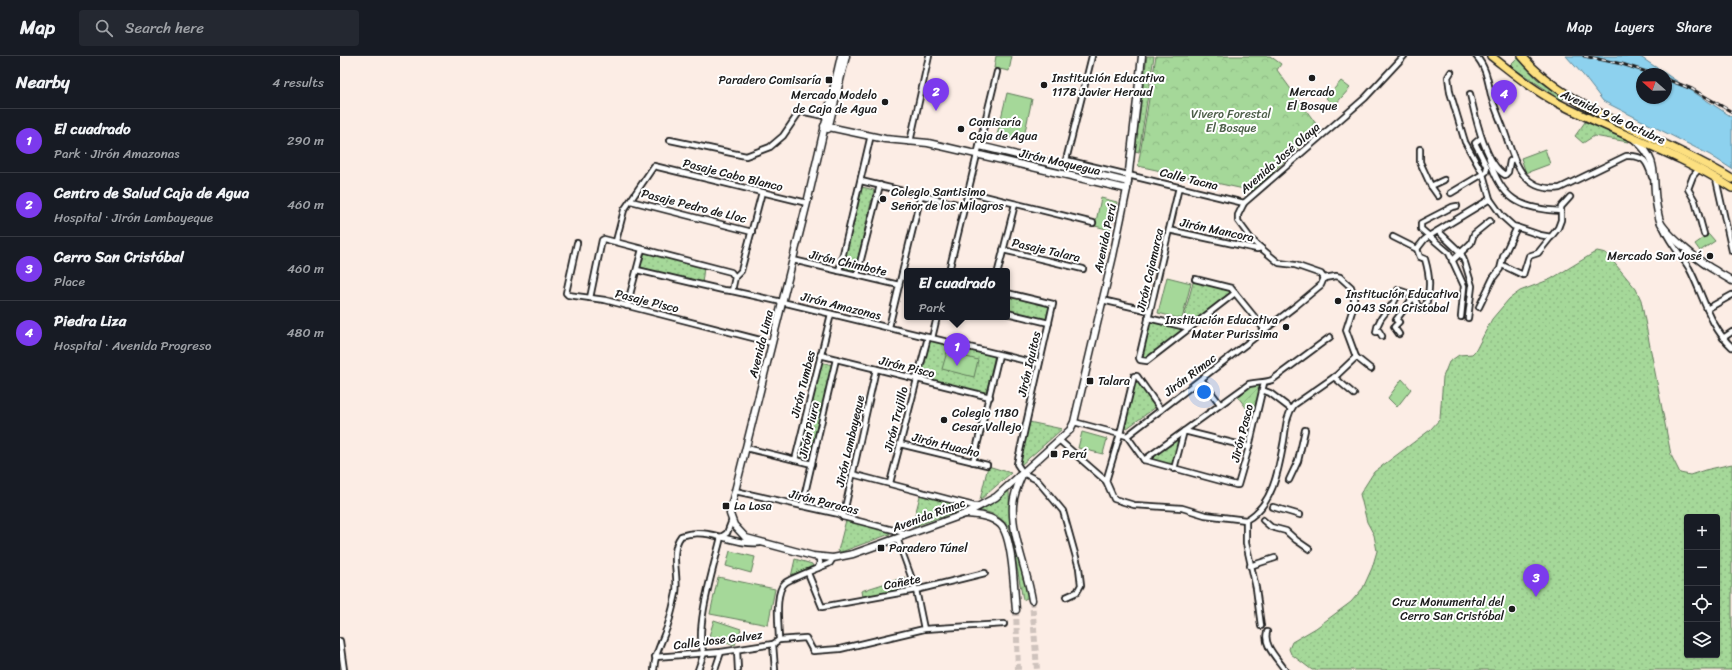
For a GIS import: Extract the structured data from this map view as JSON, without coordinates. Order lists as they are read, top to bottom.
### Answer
{
  "streets": {
    "main road": [
      "Avenida 9 de Octubre",
      "Jirón Moquegua",
      "Avenida Perú",
      "Avenida Lima",
      "Avenida Rímac"
    ],
    "street": [
      "Avenida José Olaya",
      "Pasaje Cabo Blanco",
      "Calle Tacna",
      "Pasaje Pedro de Lloc",
      "Jirón Mancora",
      "Pasaje Talara",
      "Jirón Chimbote",
      "Jirón Cajamarca",
      "Pasaje Pisco",
      "Jirón Amazonas",
      "Jirón Iquitos",
      "Jirón Pisco",
      "Jirón Rimac",
      "Jirón Tumbes",
      "Jirón Trujillo",
      "Jirón Piura",
      "Jirón Pasco",
      "Jirón Lambayeque",
      "Jirón Huacho",
      "Jirón Paracas",
      "Cañete",
      "Calle Jose Galvez"
    ]
  },
  "crossings": [
    ["Avenida José Olaya", "Calle Tacna"],
    ["Avenida José Olaya", "Jirón Mancora"],
    ["Avenida José Olaya", "Jirón Rimac"],
    ["Jirón Moquegua", "Avenida Perú"],
    ["Jirón Moquegua", "Avenida Lima"],
    ["Pasaje Cabo Blanco", "Pasaje Pedro de Lloc"],
    ["Pasaje Cabo Blanco", "Avenida Lima"],
    ["Calle Tacna", "Avenida Perú"],
    ["Calle Tacna", "Jirón Cajamarca"],
    ["Jirón Mancora", "Jirón Cajamarca"],
    ["Avenida Perú", "Avenida Rímac"],
    ["Jirón Chimbote", "Avenida Lima"],
    ["Pasaje Pisco", "Avenida Lima"],
    ["Jirón Amazonas", "Avenida Lima"],
    ["Jirón Amazonas", "Jirón Iquitos"],
    ["Jirón Amazonas", "Jirón Tumbes"],
    ["Jirón Amazonas", "Jirón Trujillo"],
    ["Avenida Lima", "Jirón Paracas"],
    ["Jirón Iquitos", "Avenida Rímac"],
    ["Jirón Pisco", "Jirón Tumbes"],
    ["Jirón Pisco", "Jirón Trujillo"],
    ["Jirón Pisco", "Jirón Piura"],
    ["Jirón Pisco", "Jirón Lambayeque"],
    ["Jirón Trujillo", "Jirón Huacho"],
    ["Jirón Piura", "Jirón Paracas"],
    ["Jirón Lambayeque", "Jirón Paracas"],
    ["Jirón Paracas", "Avenida Rímac"]
  ],
  "parks": ["Vivero Forestal El Bosque"],
  "places": {
    "other": [
      "Mercado El Bosque",
      "Institución Educativa 1178 Javier Heraud",
      "Mercado Modelo de Caja de Agua",
      "Comisaría Caja de Agua",
      "Colegio Santisimo Señor de los Milagros",
      "Mercado San José",
      "Institución Educativa 0043 San Cristobal",
      "Institución Educativa Mater Purissima",
      "Colegio 1180 Cesar Vallejo",
      "Cruz Monumental del Cerro San Cristóbal"
    ],
    "transit": [
      "Paradero Comisaría",
      "Talara",
      "Perú",
      "La Losa",
      "Paradero Túnel"
    ]
  },
  "north": "left",
  "page": {
    "header": "Map",
    "search": "Search here",
    "nav": ["Map", "Layers", "Share"],
    "heading": ["Nearby", "4 results"],
    "pins": [
      "2",
      "4",
      "1",
      "3"
    ],
    "list": [
      {
        "mark": "1",
        "name": "El cuadrado",
        "note": "Park · Jirón Amazonas",
        "value": "290 m"
      },
      {
        "mark": "2",
        "name": "Centro de Salud Caja de Agua",
        "note": "Hospital · Jirón Lambayeque",
        "value": "460 m"
      },
      {
        "mark": "3",
        "name": "Cerro San Cristóbal",
        "note": "Place",
        "value": "460 m"
      },
      {
        "mark": "4",
        "name": "Piedra Liza",
        "note": "Hospital · Avenida Progreso",
        "value": "480 m"
      }
    ],
    "popup": ["El cuadrado", "Park"],
    "map_buttons": ["+", "−"]
  }
}
